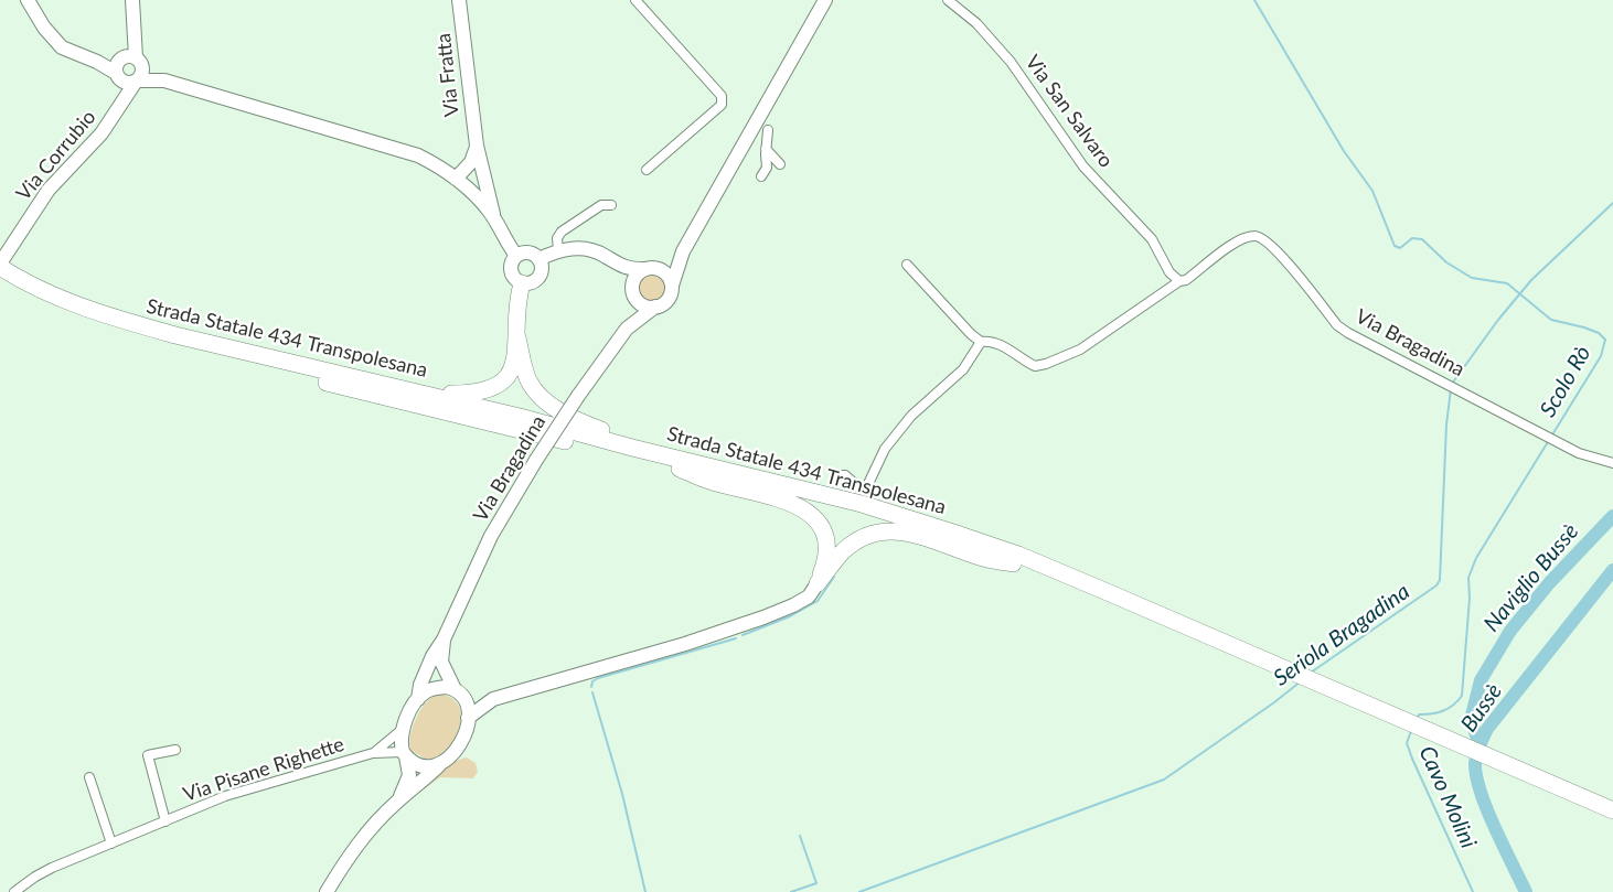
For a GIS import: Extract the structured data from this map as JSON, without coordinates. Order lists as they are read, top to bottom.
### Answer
{
  "streets": {
    "highway": ["Strada Statale 434 Transpolesana"],
    "main road": ["Via Fratta", "Via Corrubio", "Via Bragadina"],
    "street": ["Via San Salvaro", "Via Pisane Righette"]
  },
  "crossings": [
    ["Via San Salvaro", "Via Bragadina"],
    ["Via Corrubio", "Strada Statale 434 Transpolesana"],
    ["Via Bragadina", "Via Pisane Righette"]
  ],
  "water": [
    "Scolo Rò",
    "Naviglio Bussè",
    "Seriola Bragadina",
    "Bussè",
    "Cavo Molini"
  ]
}
